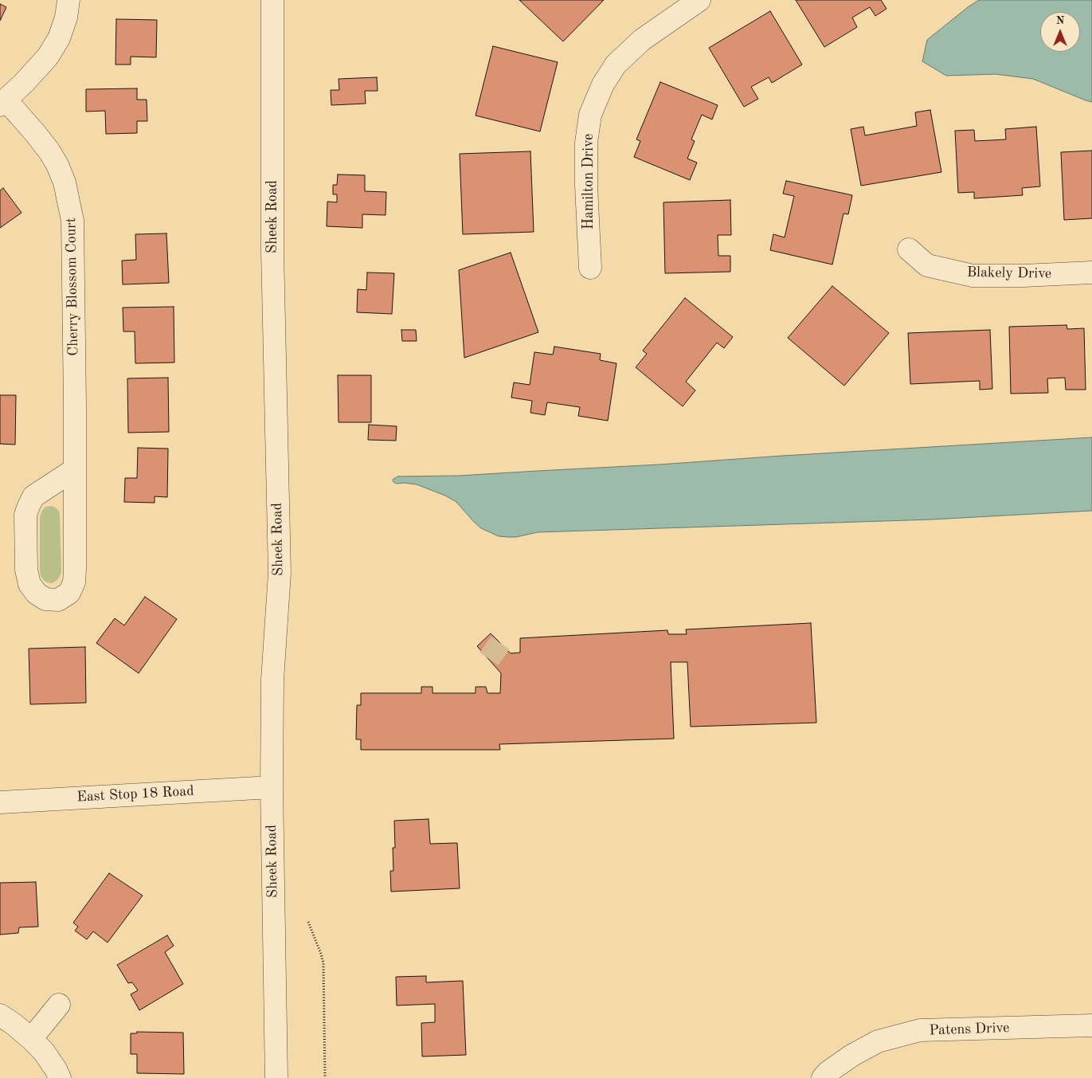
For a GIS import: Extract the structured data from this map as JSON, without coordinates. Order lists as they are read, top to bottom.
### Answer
{
  "streets": {
    "street": [
      "Hamilton Drive",
      "Sheek Road",
      "Blakely Drive",
      "Cherry Blossom Court",
      "East Stop 18 Road",
      "Patens Drive"
    ]
  },
  "crossings": [
    ["Sheek Road", "East Stop 18 Road"]
  ],
  "north": "top"
}
